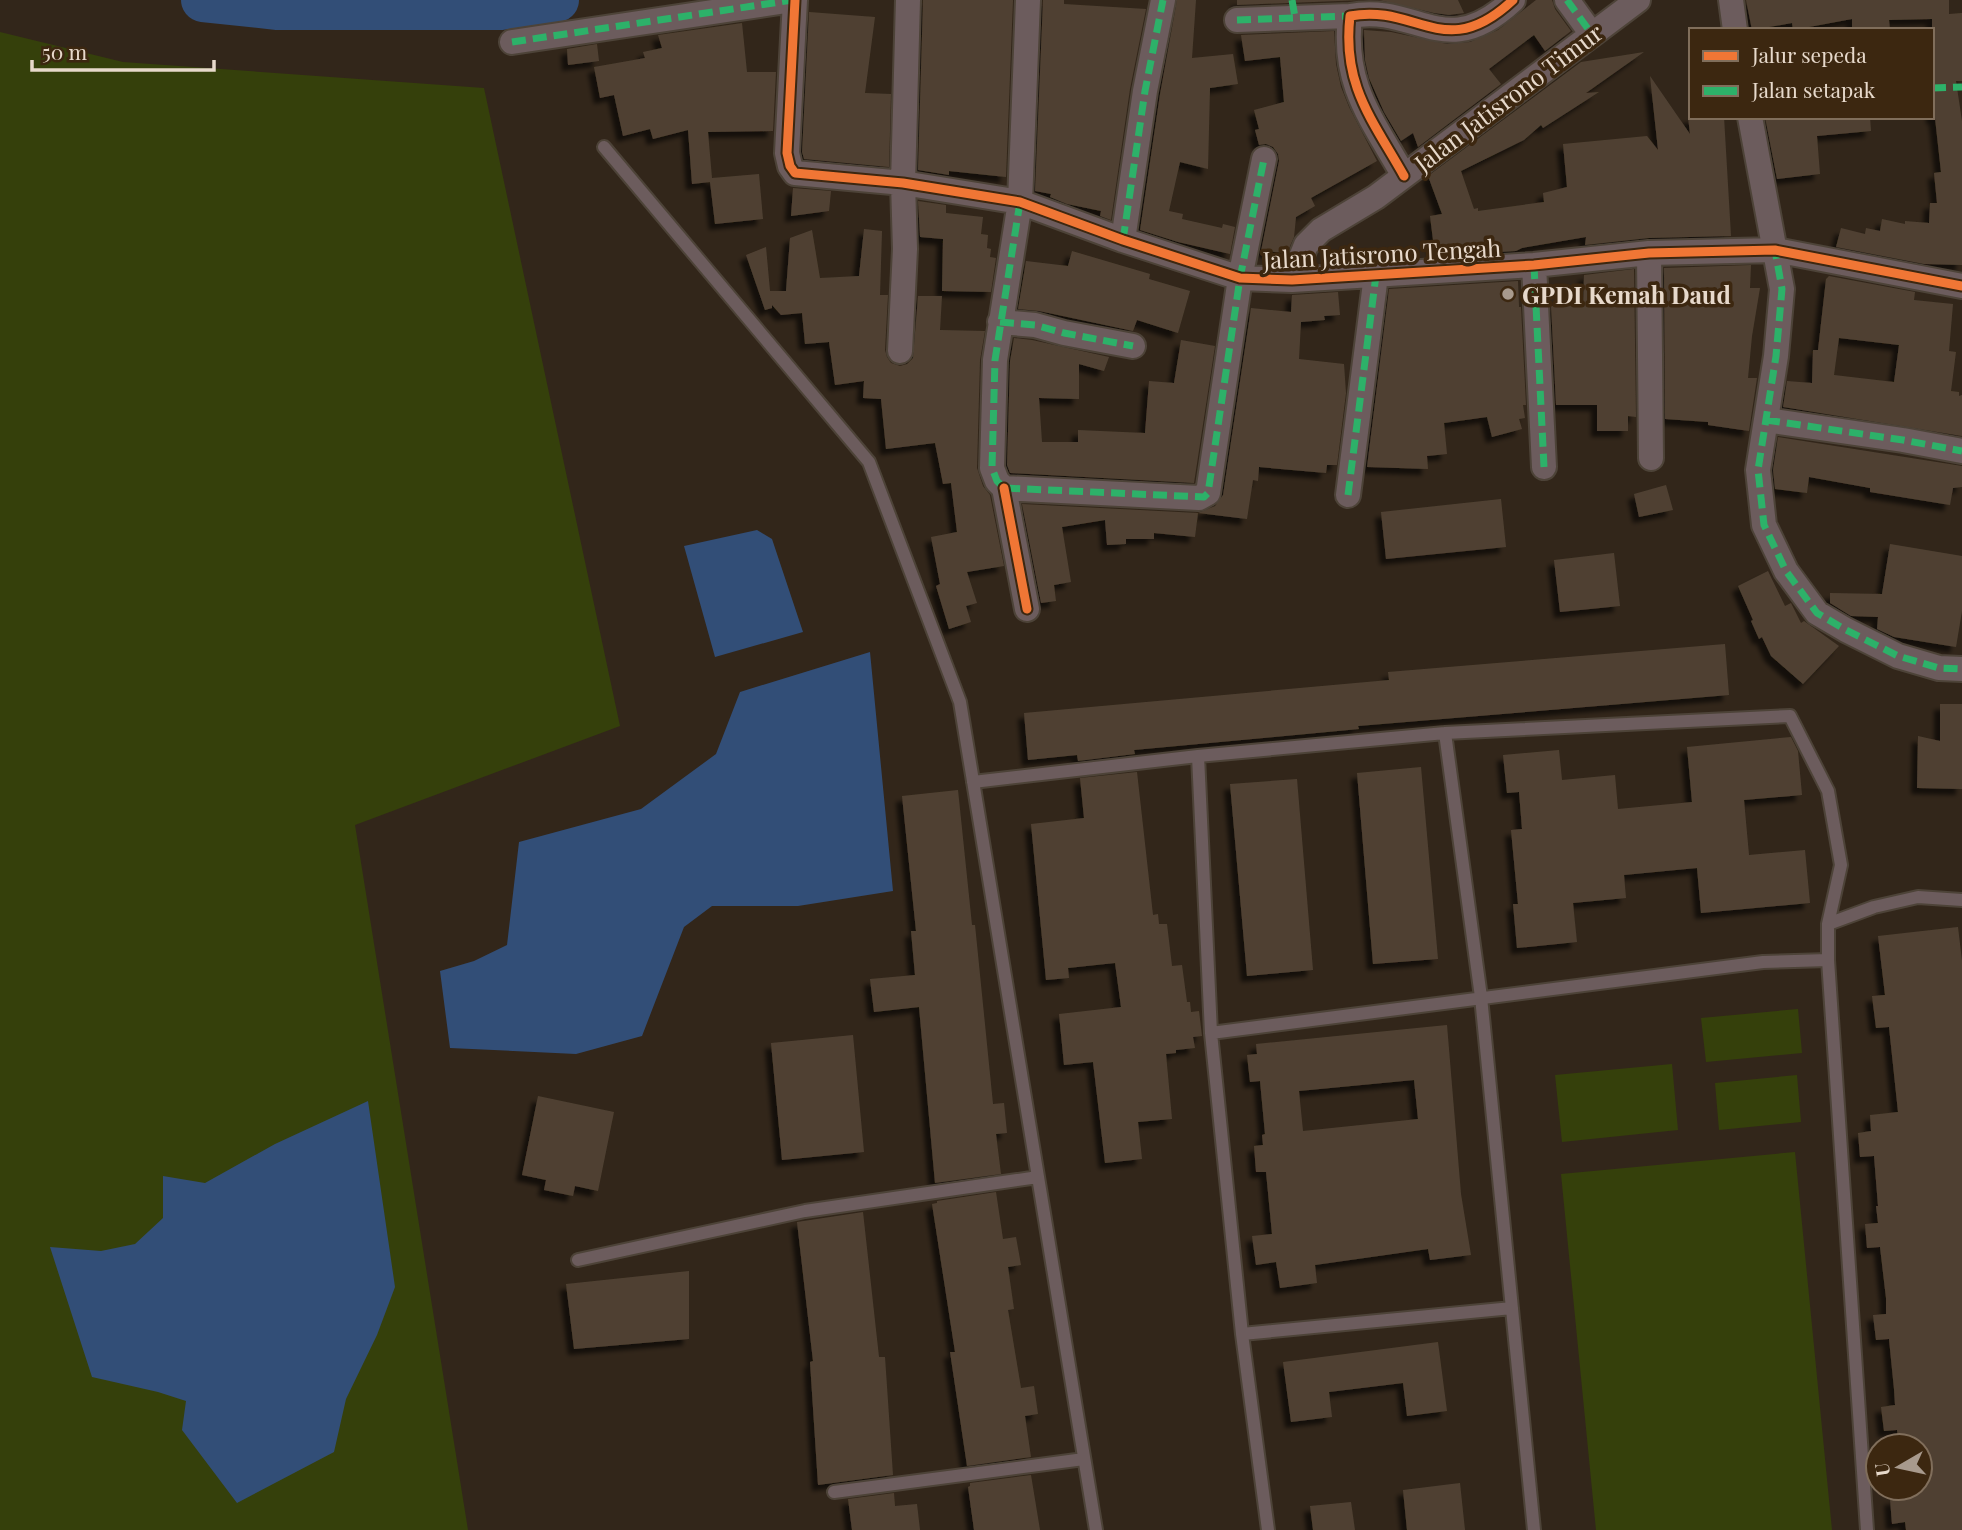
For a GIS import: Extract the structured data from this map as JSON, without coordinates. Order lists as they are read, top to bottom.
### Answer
{
  "streets": {
    "street": ["Jalan Jatisrono Timur", "Jalan Jatisrono Tengah"]
  },
  "crossings": [
    ["Jalan Jatisrono Timur", "Jalan Jatisrono Tengah"]
  ],
  "places": ["GPDI Kemah Daud"],
  "legend": ["Jalur sepeda", "Jalan setapak"],
  "scale_bar": "50 m",
  "north": "left"
}
